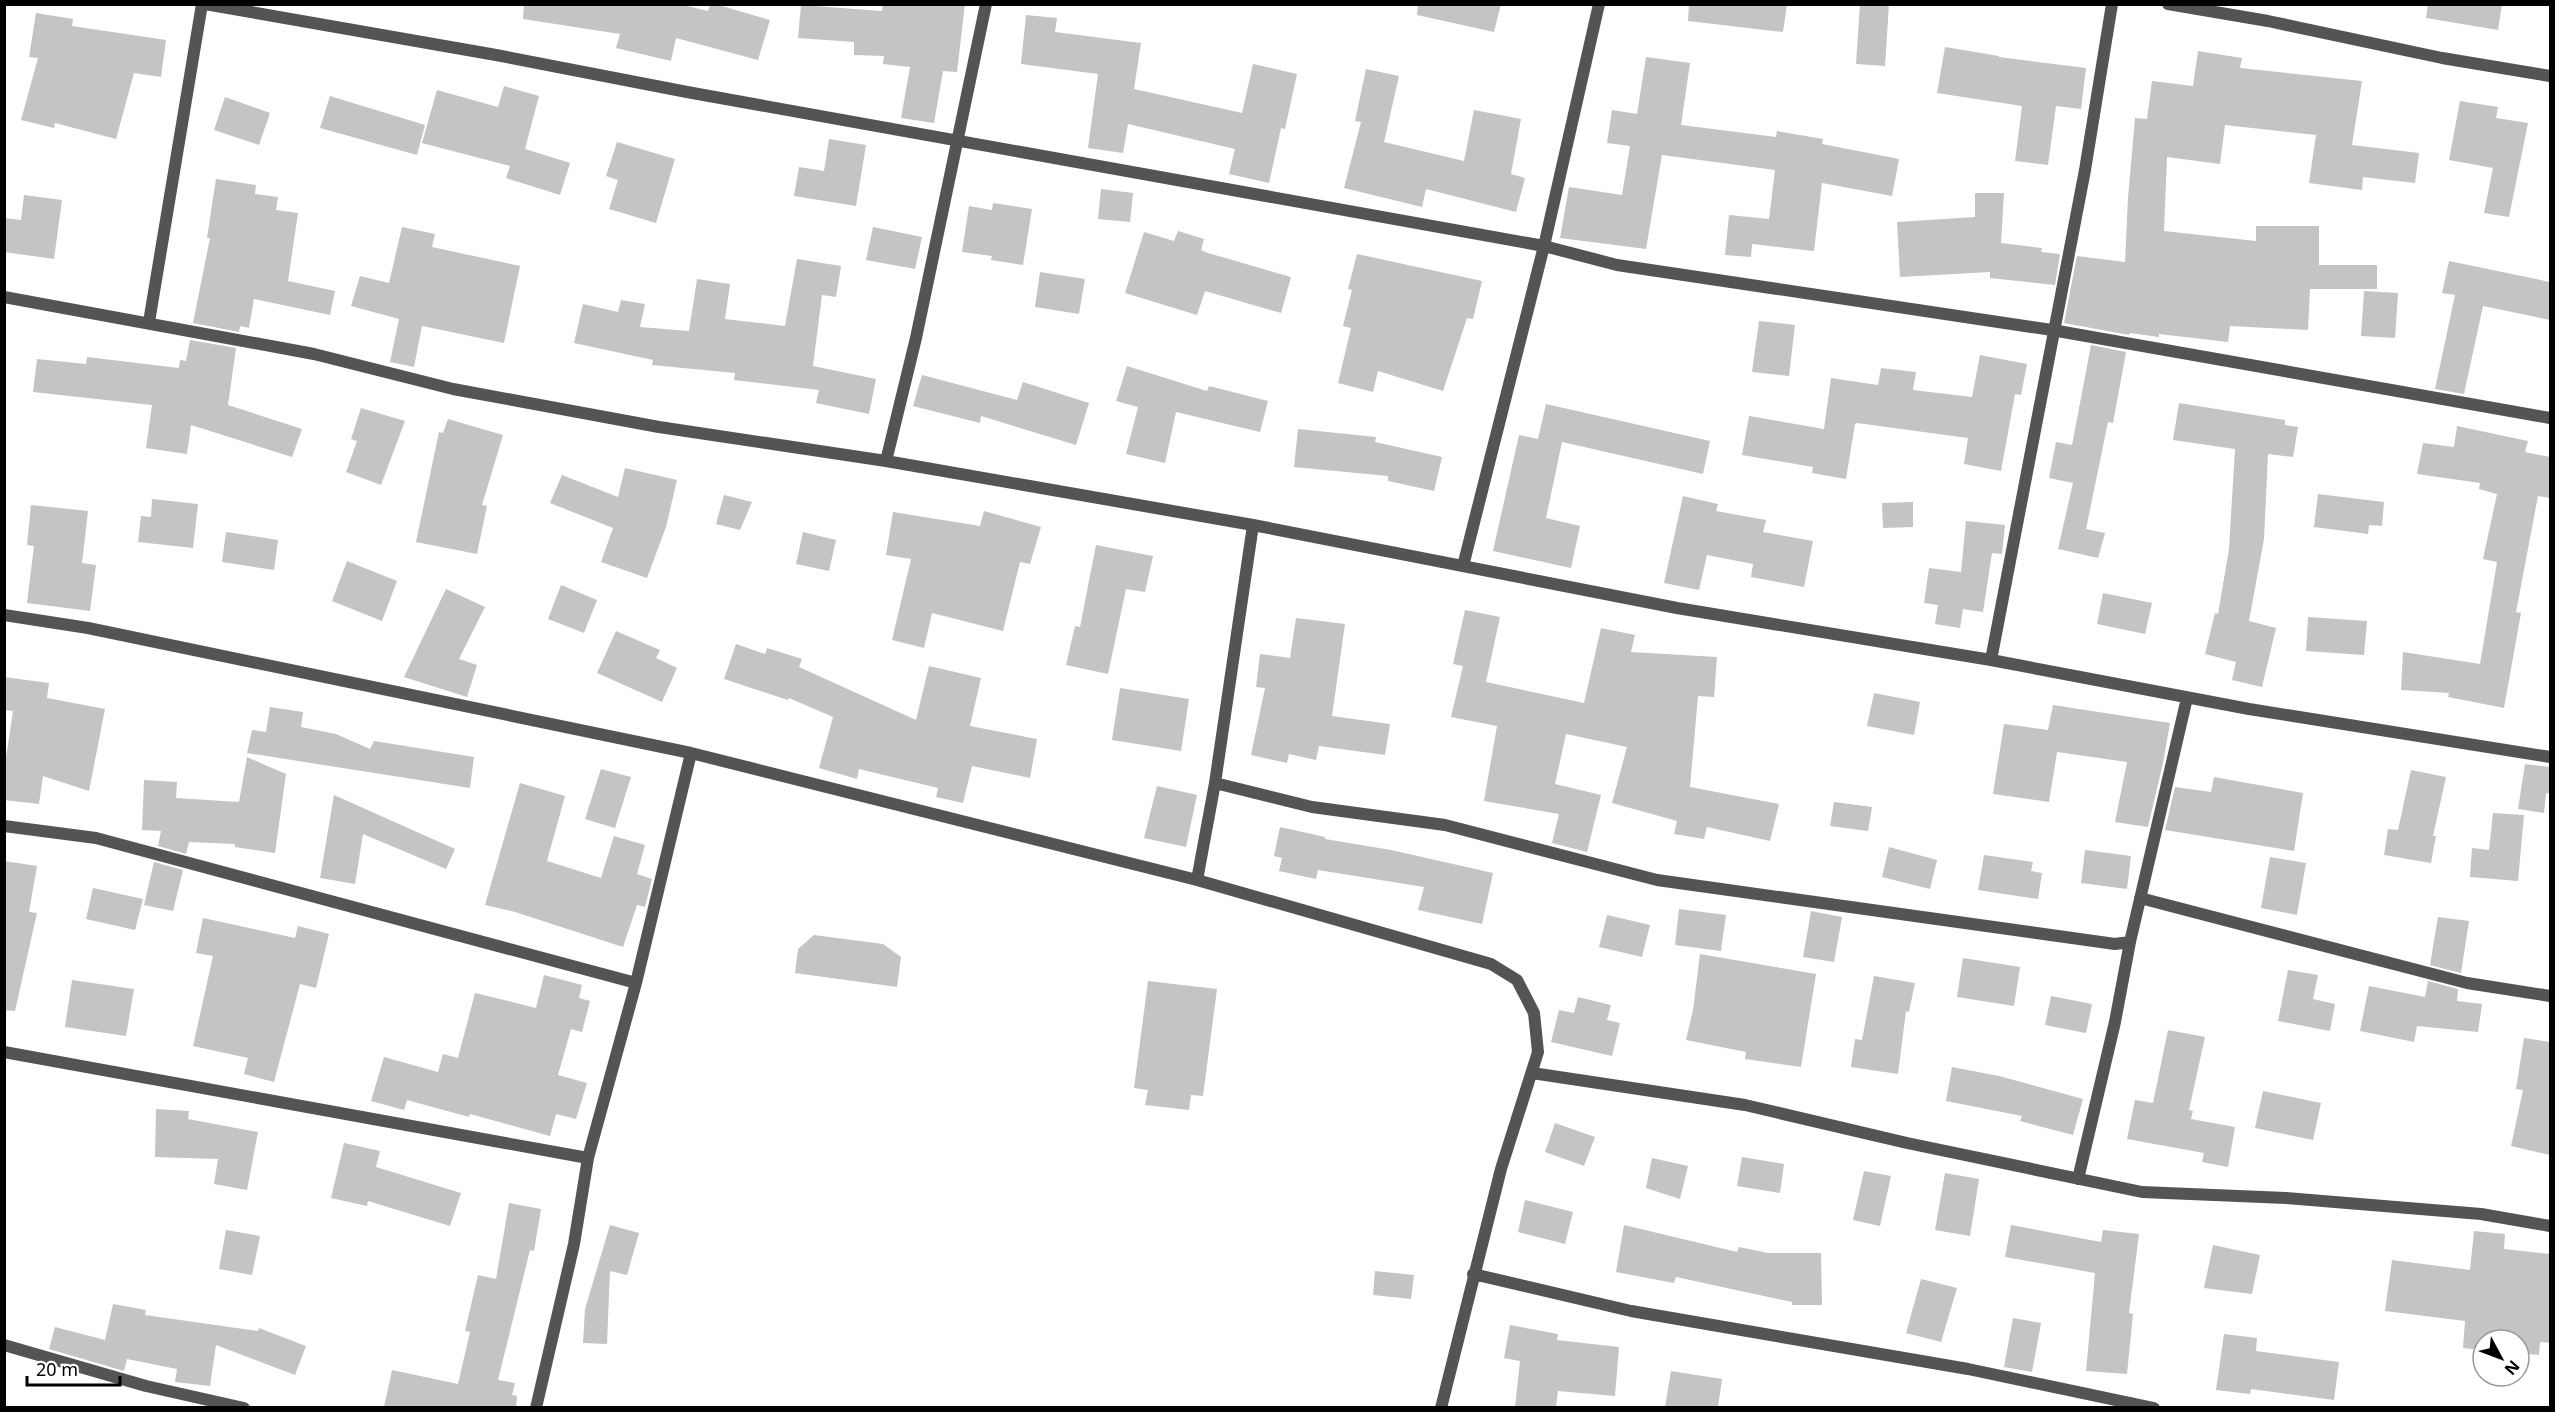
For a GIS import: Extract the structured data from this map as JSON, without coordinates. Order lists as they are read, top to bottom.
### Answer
{
  "scale_bar": "20 m",
  "north": "bottom right"
}
